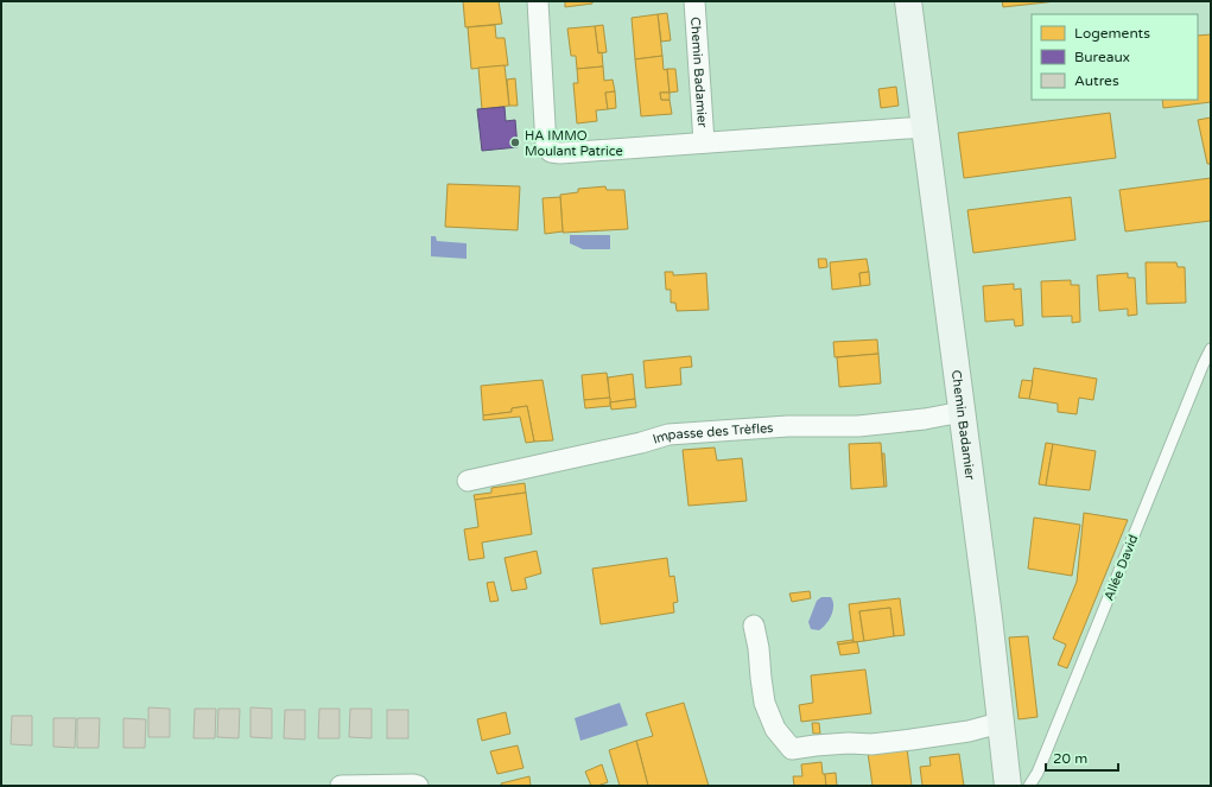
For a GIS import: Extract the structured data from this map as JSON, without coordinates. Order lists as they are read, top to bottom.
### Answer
{
  "streets": {
    "street": ["Chemin Badamier", "Impasse des Trèfles"],
    "lane": ["Allée David"]
  },
  "crossings": [
    ["Chemin Badamier", "Impasse des Trèfles"]
  ],
  "places": ["HA IMMO Moulant Patrice"],
  "legend": ["Logements", "Bureaux", "Autres"],
  "scale_bar": "20 m"
}
